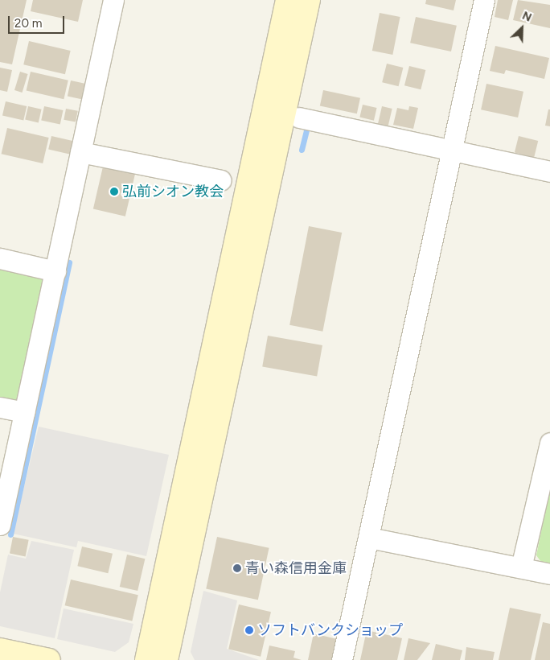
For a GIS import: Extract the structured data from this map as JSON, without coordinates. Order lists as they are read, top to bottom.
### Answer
{
  "places": ["弘前シオン教会", "青い森信用金庫", "ソフトバンクショップ"],
  "scale_bar": "20 m",
  "north": "top right"
}
